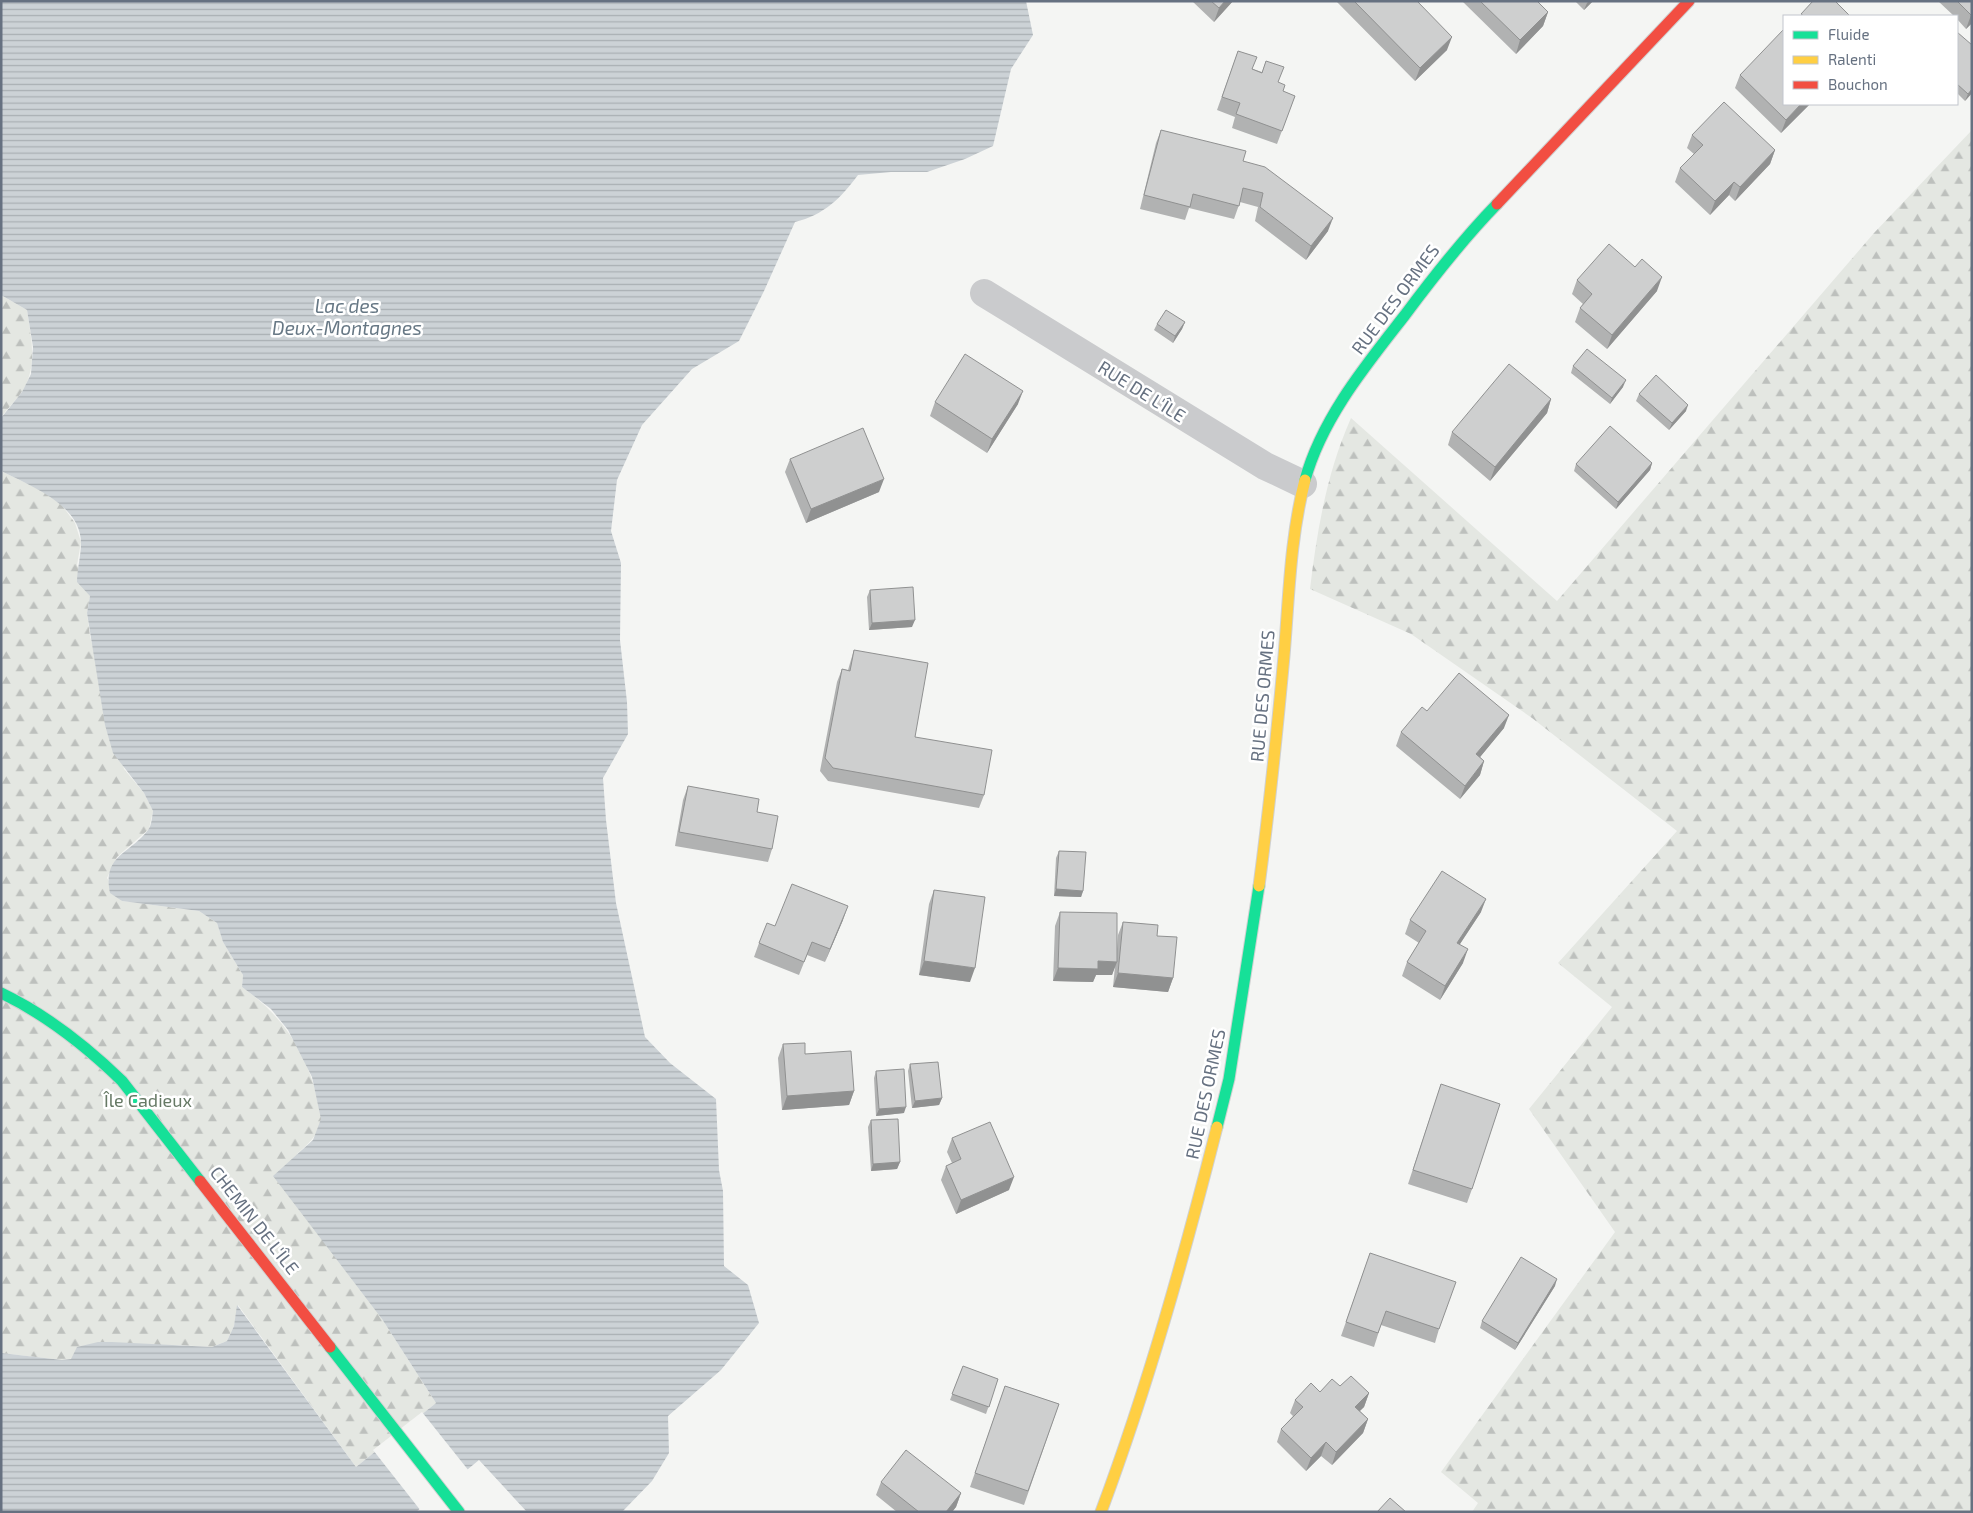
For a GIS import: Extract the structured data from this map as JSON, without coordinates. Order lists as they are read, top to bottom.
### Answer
{
  "streets": {
    "street": ["RUE DES ORMES", "RUE DE L'ÎLE", "CHEMIN DE L'ÎLE"]
  },
  "crossings": [
    ["RUE DES ORMES", "RUE DE L'ÎLE"]
  ],
  "water": ["Lac des Deux-Montagnes"],
  "parks": ["Île Cadieux"],
  "legend": ["Fluide", "Ralenti", "Bouchon"]
}
